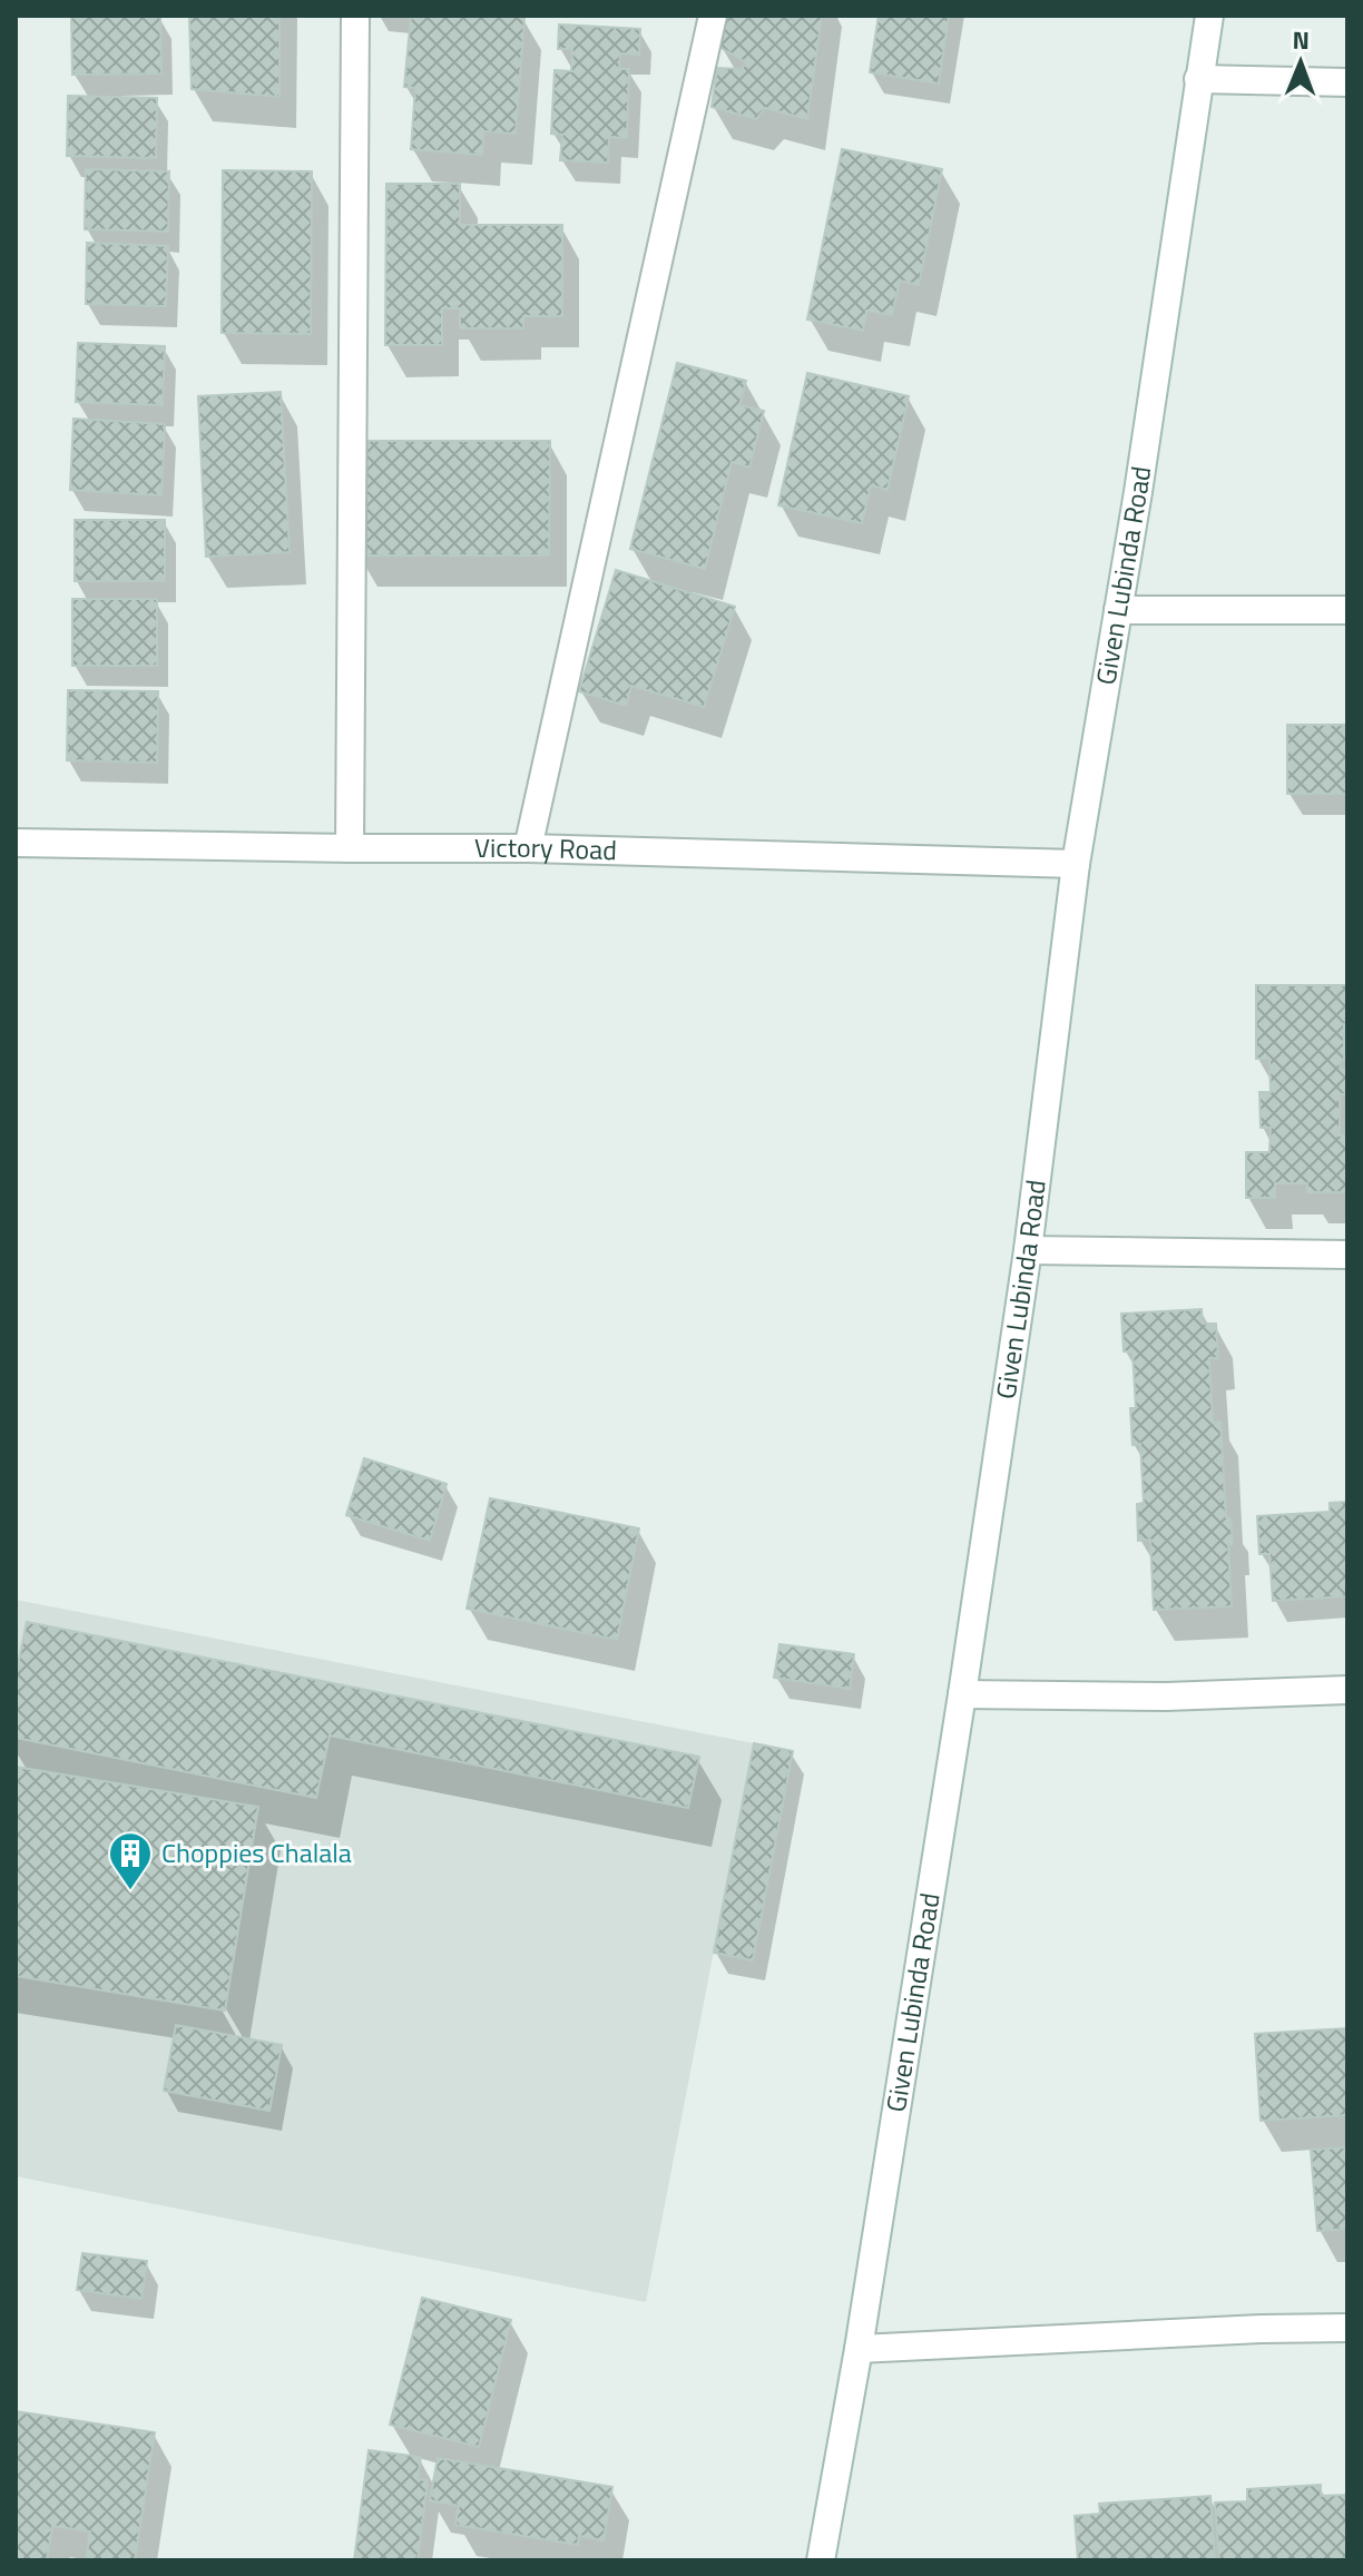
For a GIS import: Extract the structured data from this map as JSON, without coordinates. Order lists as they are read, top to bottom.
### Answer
{
  "streets": {
    "street": ["Given Lubinda Road", "Victory Road"]
  },
  "crossings": [
    ["Given Lubinda Road", "Victory Road"]
  ],
  "places": {
    "building": ["Choppies Chalala"]
  },
  "north": "top"
}
